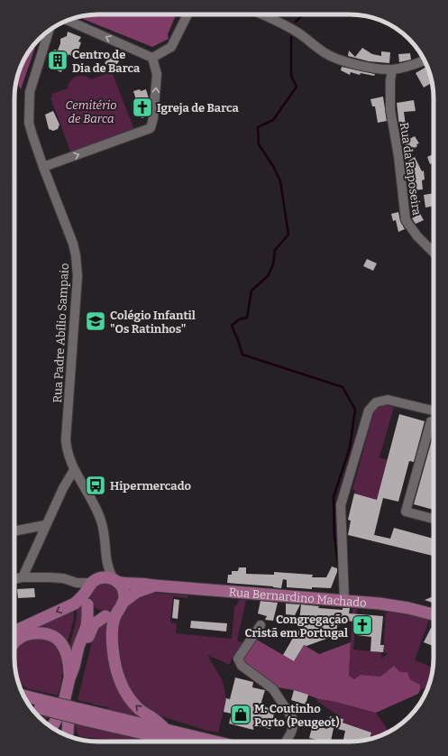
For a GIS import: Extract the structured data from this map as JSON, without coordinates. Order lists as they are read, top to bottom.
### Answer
{
  "streets": {
    "main road": ["Rua Bernardino Machado"],
    "street": ["Rua da Raposeira", "Rua Padre Abílio Sampaio"]
  },
  "parks": ["Cemitério de Barca"],
  "places": {
    "building": ["Centro de Dia de Barca"],
    "church": ["Igreja de Barca", "Congregação Cristã em Portugal"],
    "school or university": ["Colégio Infantil \"Os Ratinhos\""],
    "bus stop": ["Hipermercado"],
    "shop": ["M. Coutinho Porto (Peugeot)"]
  }
}
